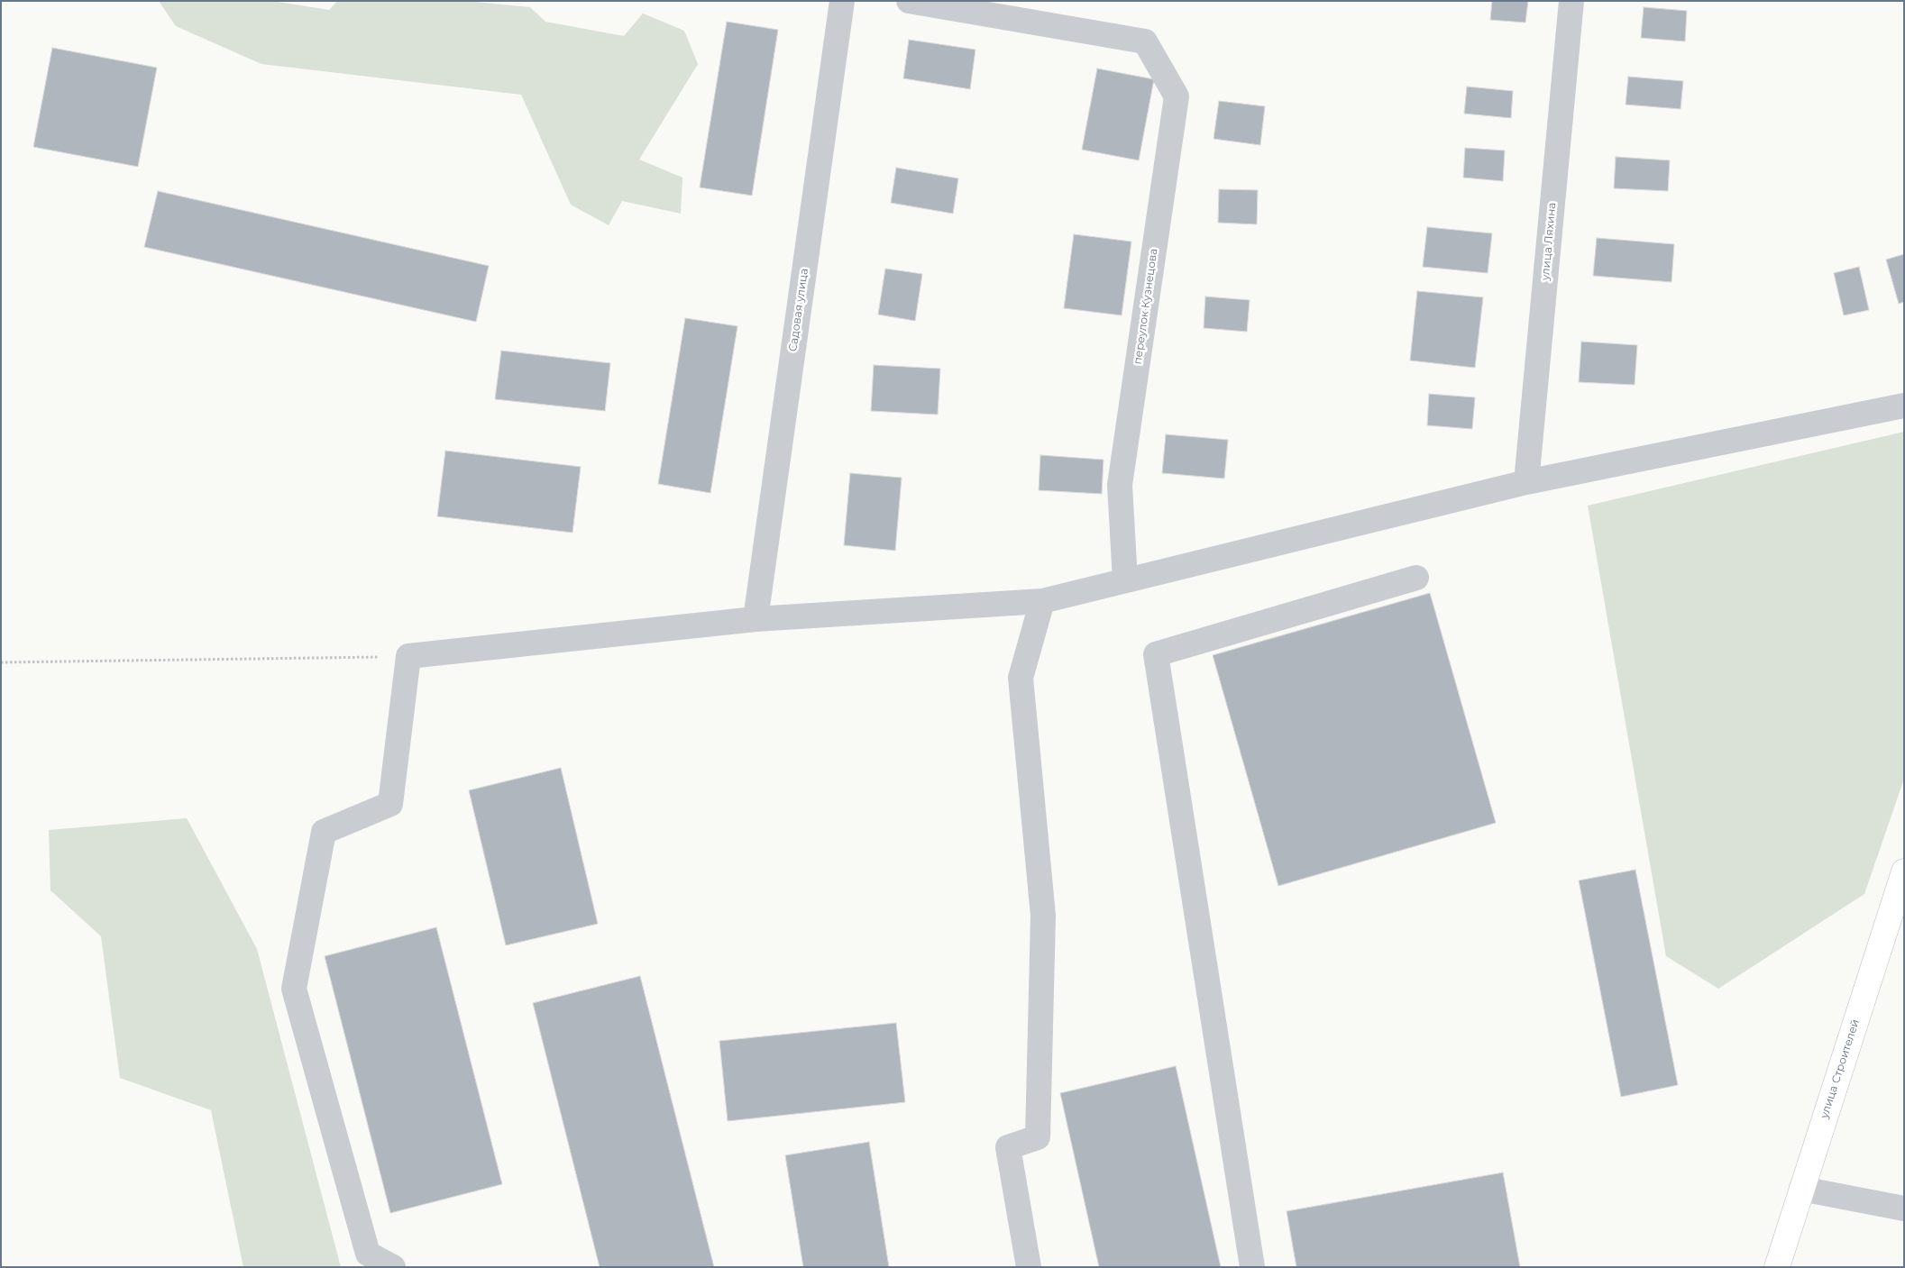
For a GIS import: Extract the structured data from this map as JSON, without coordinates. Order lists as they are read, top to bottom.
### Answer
{
  "streets": {
    "main road": ["улица Строителей"],
    "street": ["улица Ляхина", "переулок Кузнецова", "Садовая улица"]
  }
}
